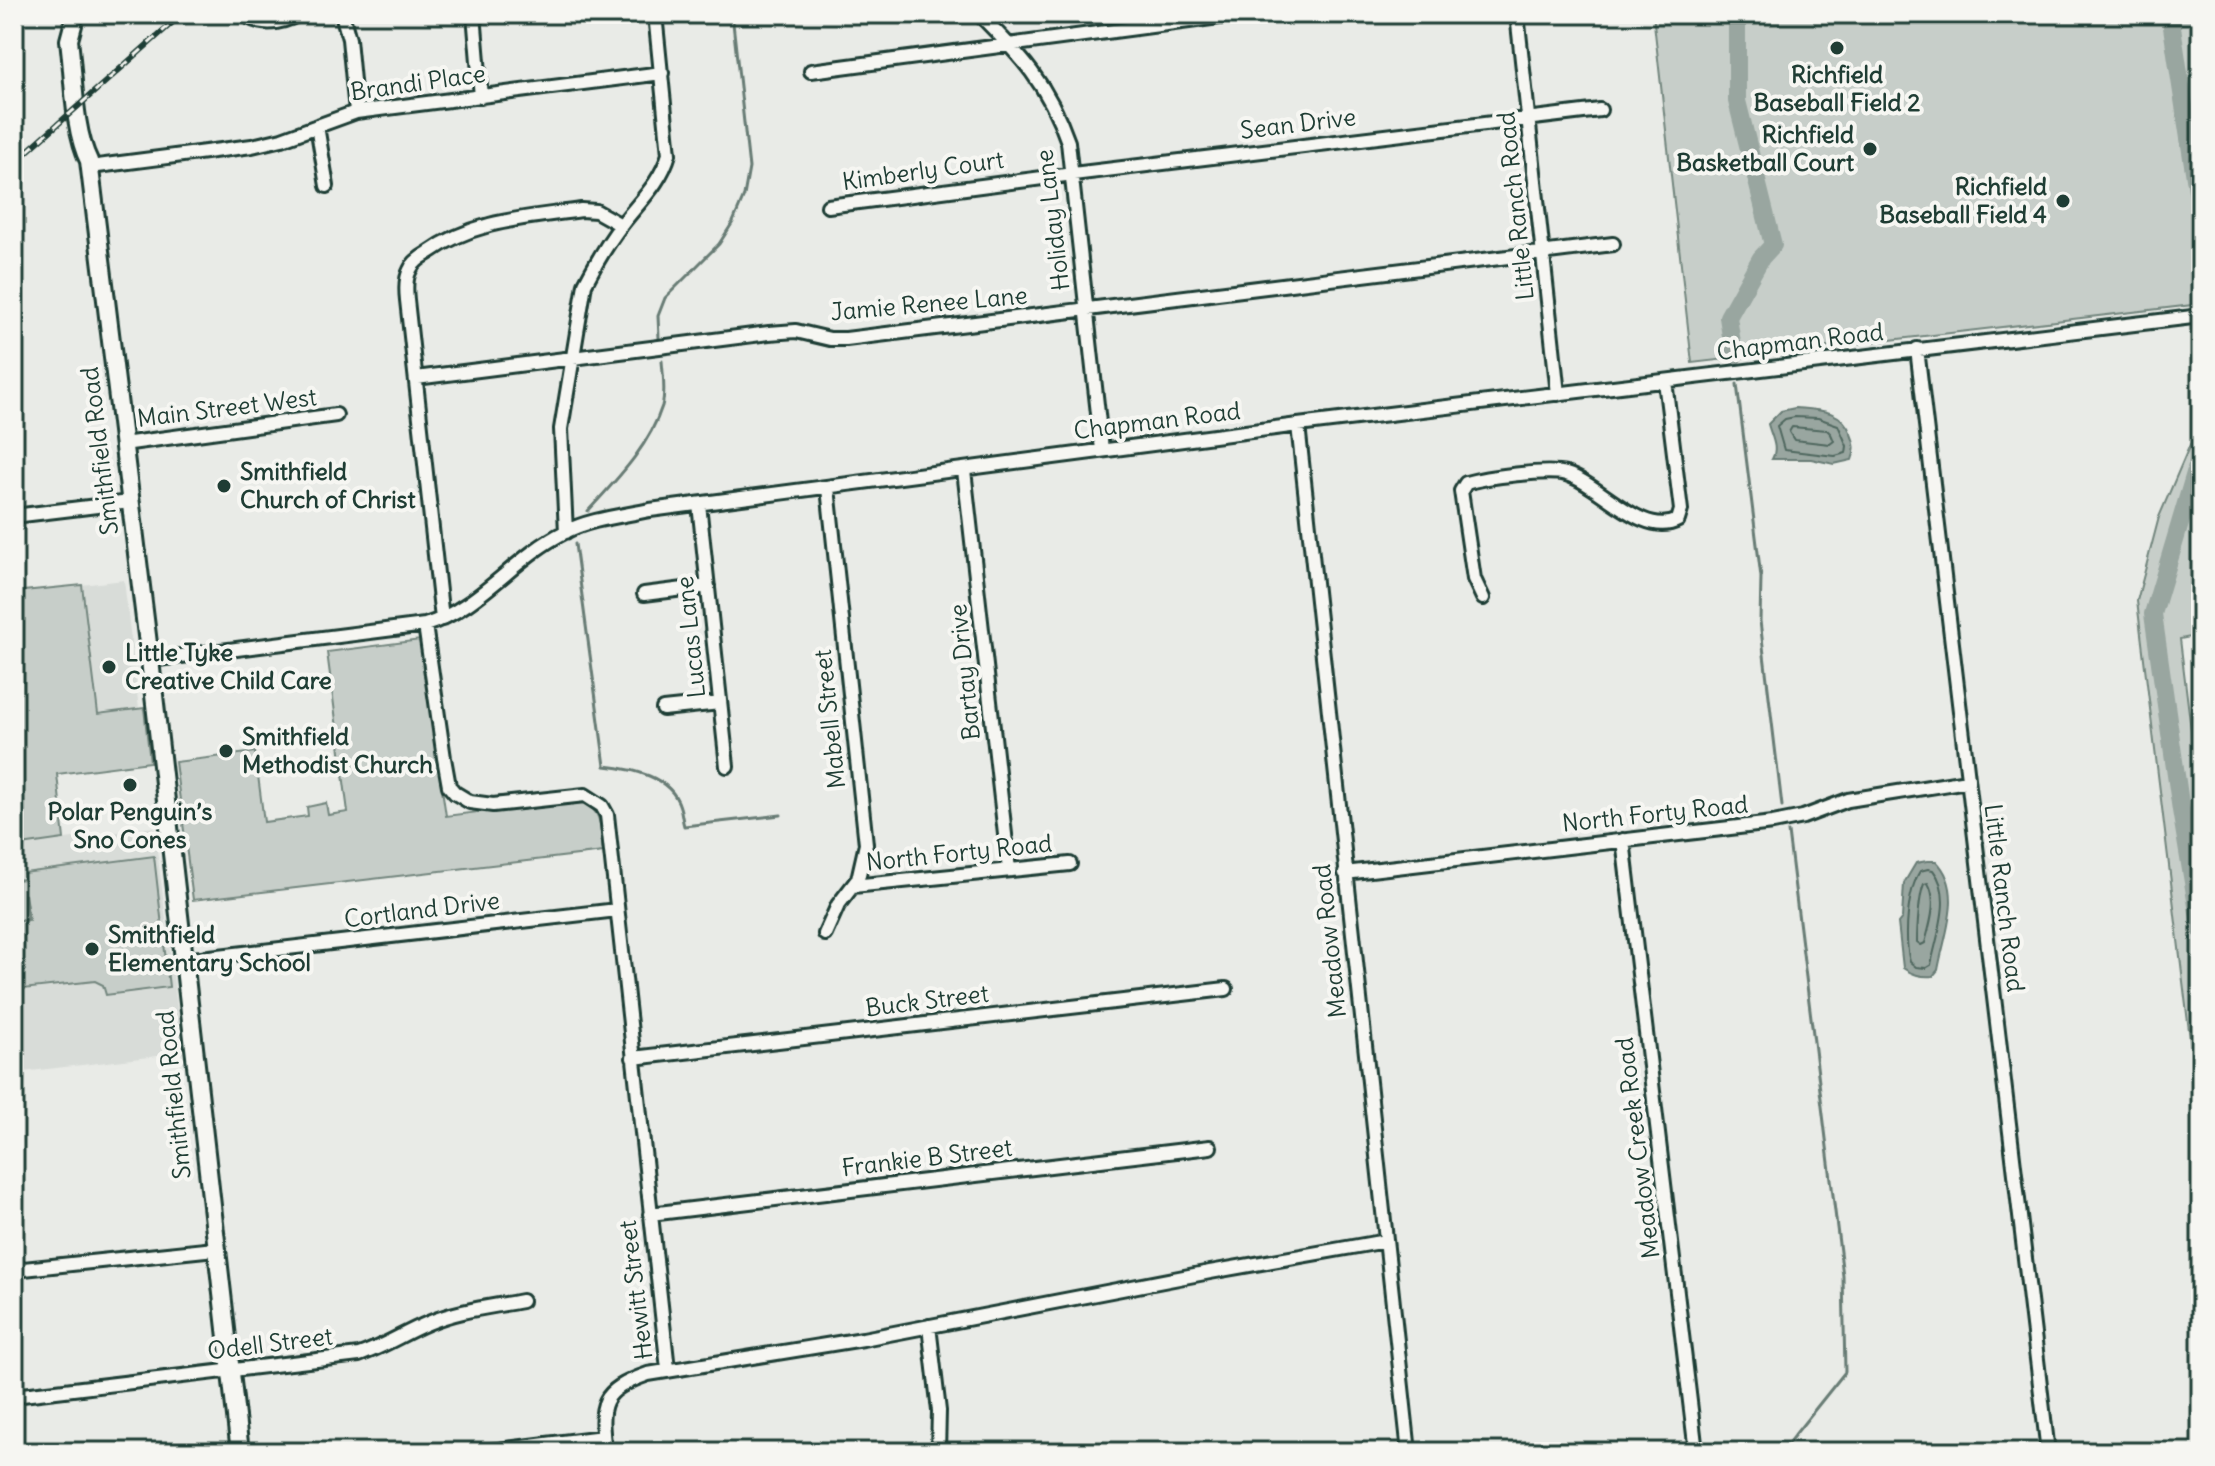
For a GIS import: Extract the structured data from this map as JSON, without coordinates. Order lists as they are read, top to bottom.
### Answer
{
  "streets": {
    "main road": ["Smithfield Road"],
    "street": [
      "Brandi Place",
      "Sean Drive",
      "Kimberly Court",
      "Little Ranch Road",
      "Holiday Lane",
      "Jamie Renee Lane",
      "Chapman Road",
      "Main Street West",
      "Lucas Lane",
      "Bartay Drive",
      "Mabell Street",
      "North Forty Road",
      "Cortland Drive",
      "Meadow Road",
      "Buck Street",
      "Meadow Creek Road",
      "Frankie B Street",
      "Hewitt Street",
      "Odell Street"
    ]
  },
  "crossings": [
    ["Brandi Place", "Smithfield Road"],
    ["Sean Drive", "Kimberly Court"],
    ["Sean Drive", "Little Ranch Road"],
    ["Sean Drive", "Holiday Lane"],
    ["Kimberly Court", "Holiday Lane"],
    ["Little Ranch Road", "Jamie Renee Lane"],
    ["Little Ranch Road", "Chapman Road"],
    ["Little Ranch Road", "North Forty Road"],
    ["Holiday Lane", "Jamie Renee Lane"],
    ["Holiday Lane", "Chapman Road"],
    ["Chapman Road", "Smithfield Road"],
    ["Chapman Road", "Lucas Lane"],
    ["Chapman Road", "Bartay Drive"],
    ["Chapman Road", "Mabell Street"],
    ["Chapman Road", "Meadow Road"],
    ["Chapman Road", "Hewitt Street"],
    ["Main Street West", "Smithfield Road"],
    ["Smithfield Road", "Cortland Drive"],
    ["Smithfield Road", "Odell Street"],
    ["Bartay Drive", "North Forty Road"],
    ["Mabell Street", "North Forty Road"],
    ["North Forty Road", "Meadow Road"],
    ["North Forty Road", "Meadow Creek Road"],
    ["Cortland Drive", "Hewitt Street"],
    ["Meadow Road", "Hewitt Street"],
    ["Buck Street", "Hewitt Street"],
    ["Frankie B Street", "Hewitt Street"]
  ],
  "places": [
    "Richfield Baseball Field 2",
    "Richfield Basketball Court",
    "Richfield Baseball Field 4",
    "Smithfield Church of Christ",
    "Little Tyke Creative Child Care",
    "Smithfield Methodist Church",
    "Polar Penguin’s Sno Cones",
    "Smithfield Elementary School"
  ]
}
